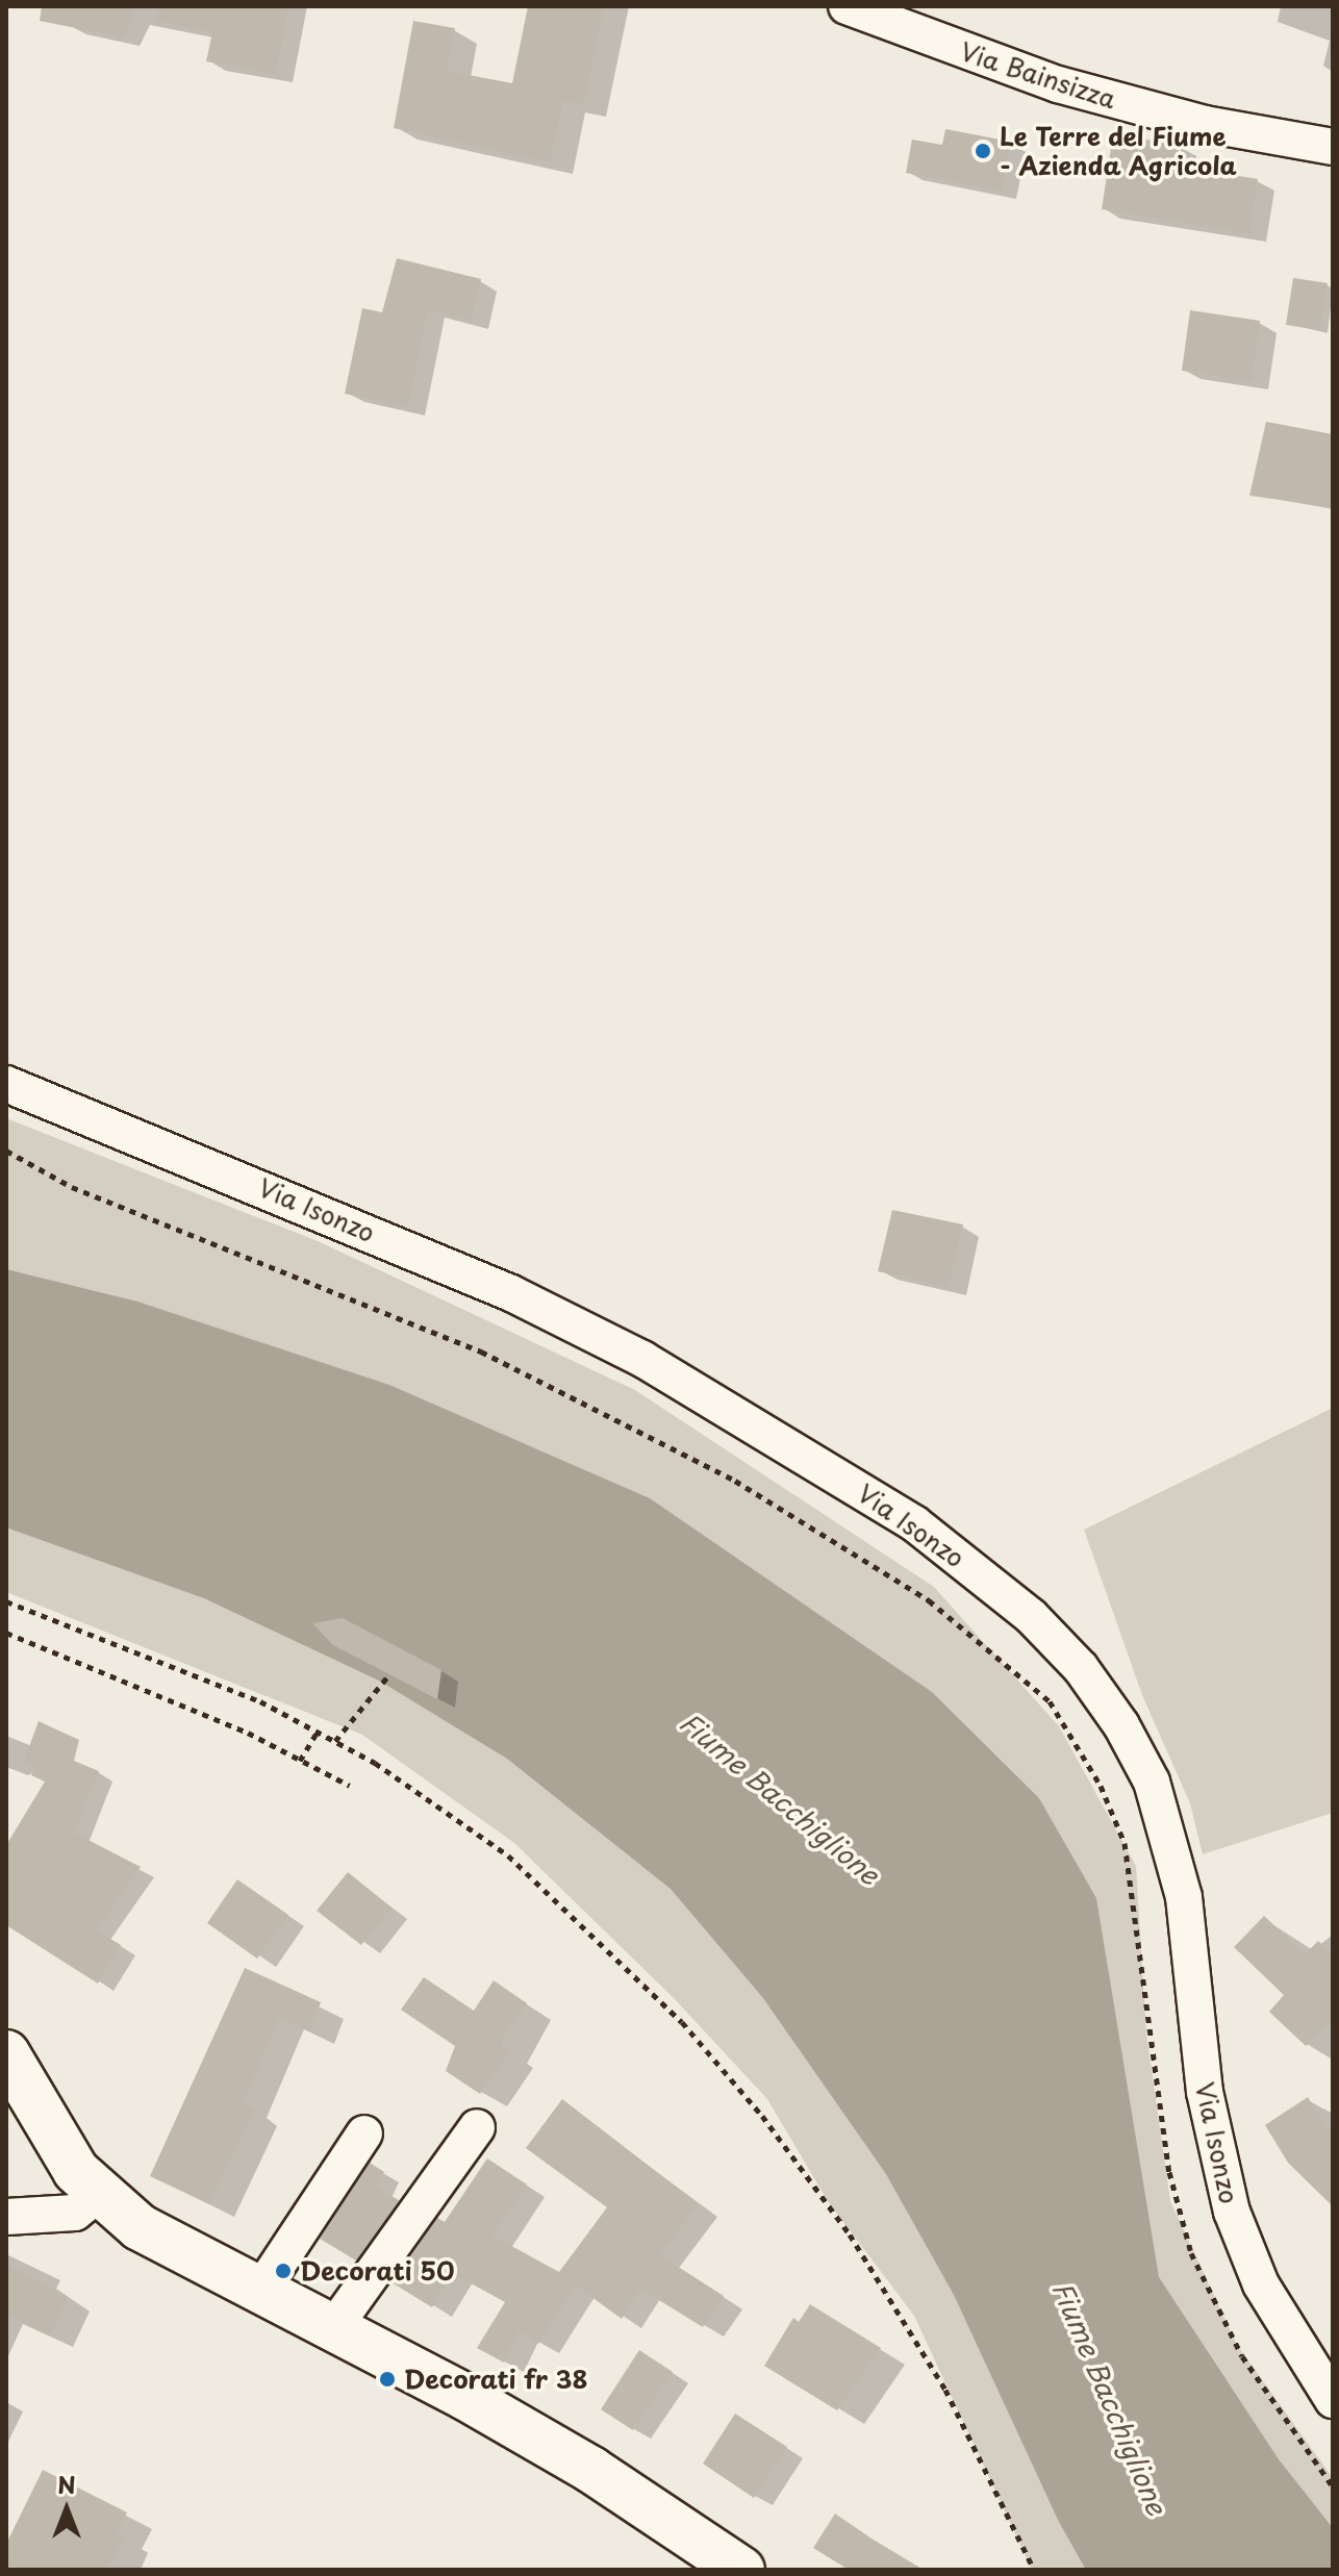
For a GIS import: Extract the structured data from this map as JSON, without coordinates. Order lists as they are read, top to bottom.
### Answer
{
  "streets": {
    "street": ["Via Bainsizza", "Via Isonzo"]
  },
  "water": ["Fiume Bacchiglione"],
  "places": ["Le Terre del Fiume - Azienda Agricola", "Decorati 50", "Decorati fr 38"],
  "north": "top"
}
